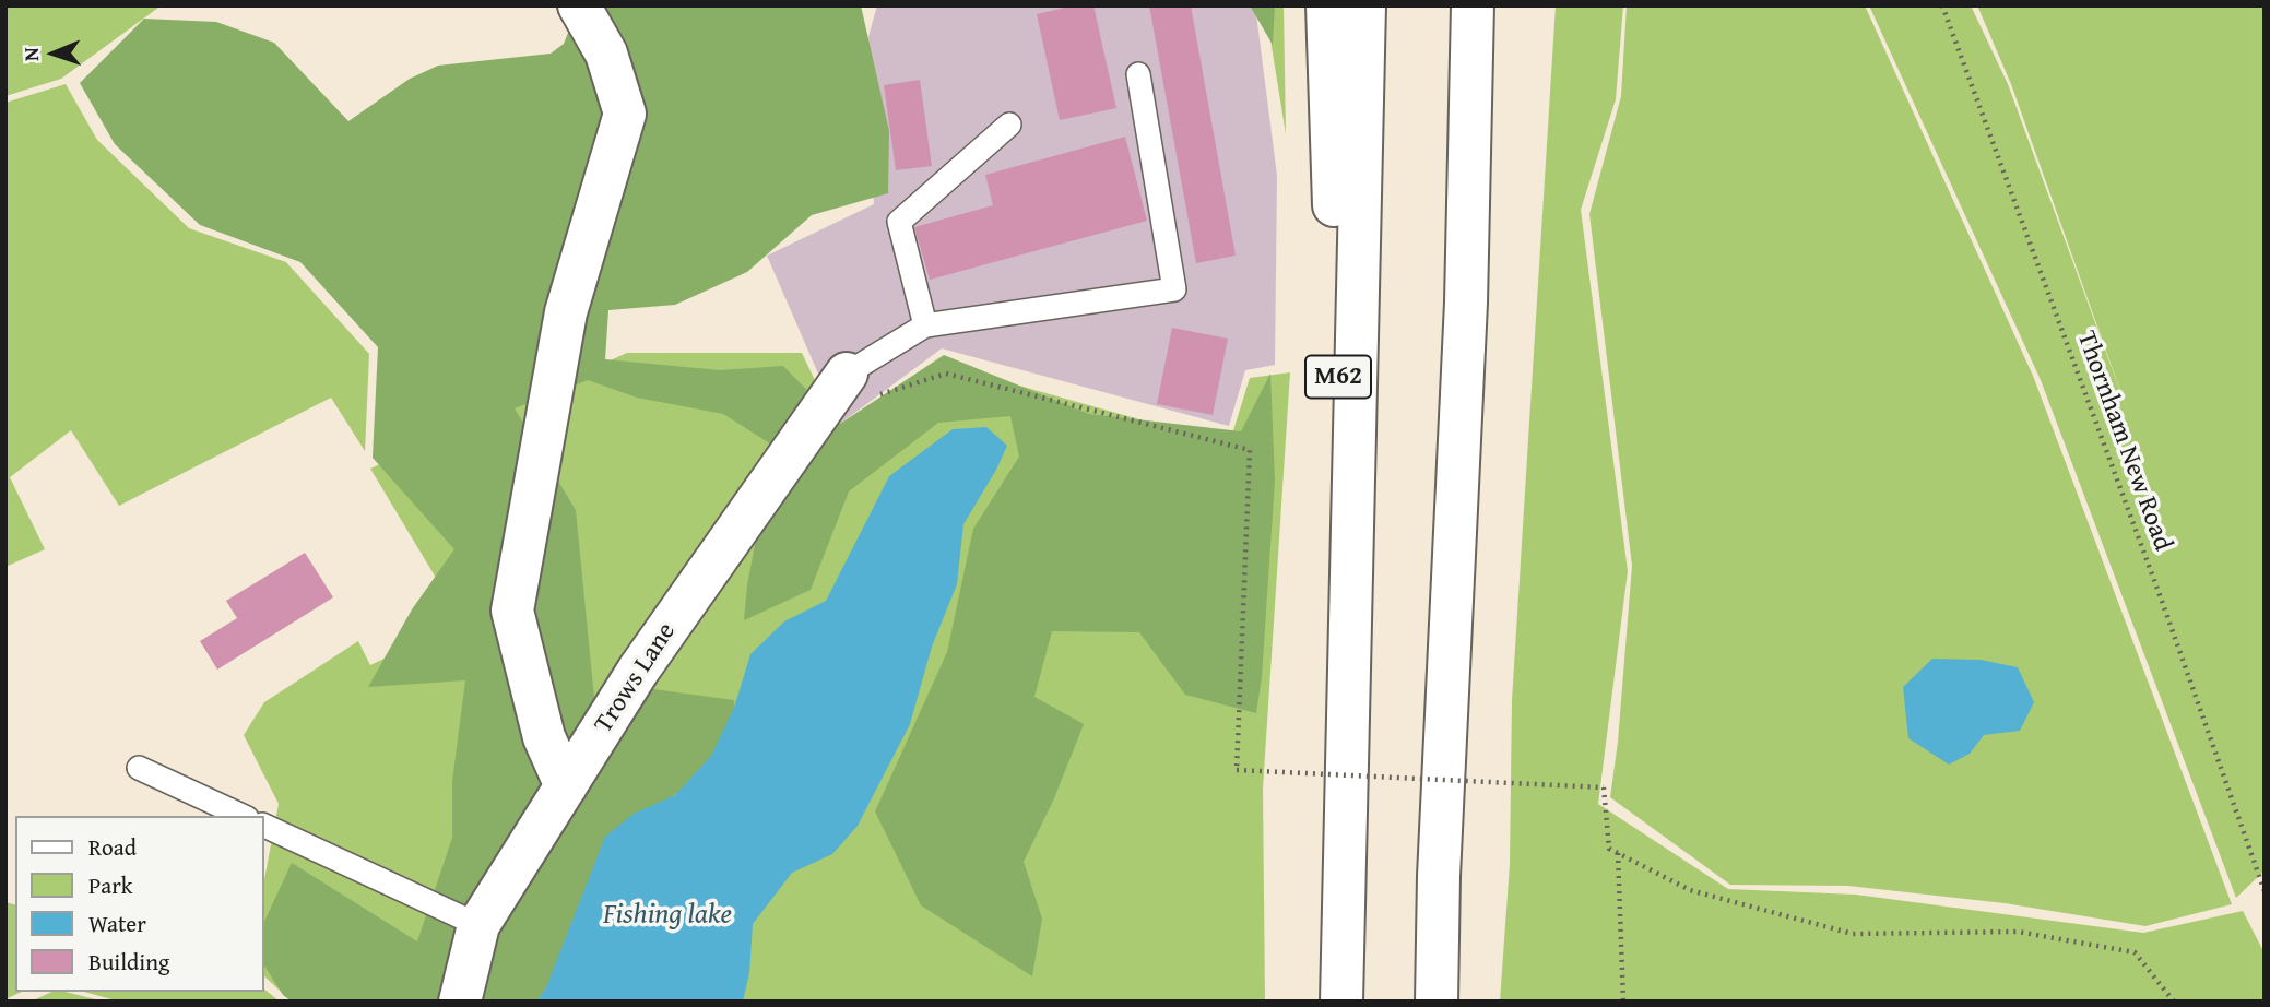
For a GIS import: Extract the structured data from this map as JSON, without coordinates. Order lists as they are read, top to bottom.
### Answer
{
  "streets": {
    "main road": ["M62", "Trows Lane"],
    "path": ["Thornham New Road"]
  },
  "water": ["Fishing lake"],
  "legend": [
    "Road",
    "Park",
    "Water",
    "Building"
  ],
  "north": "left"
}
